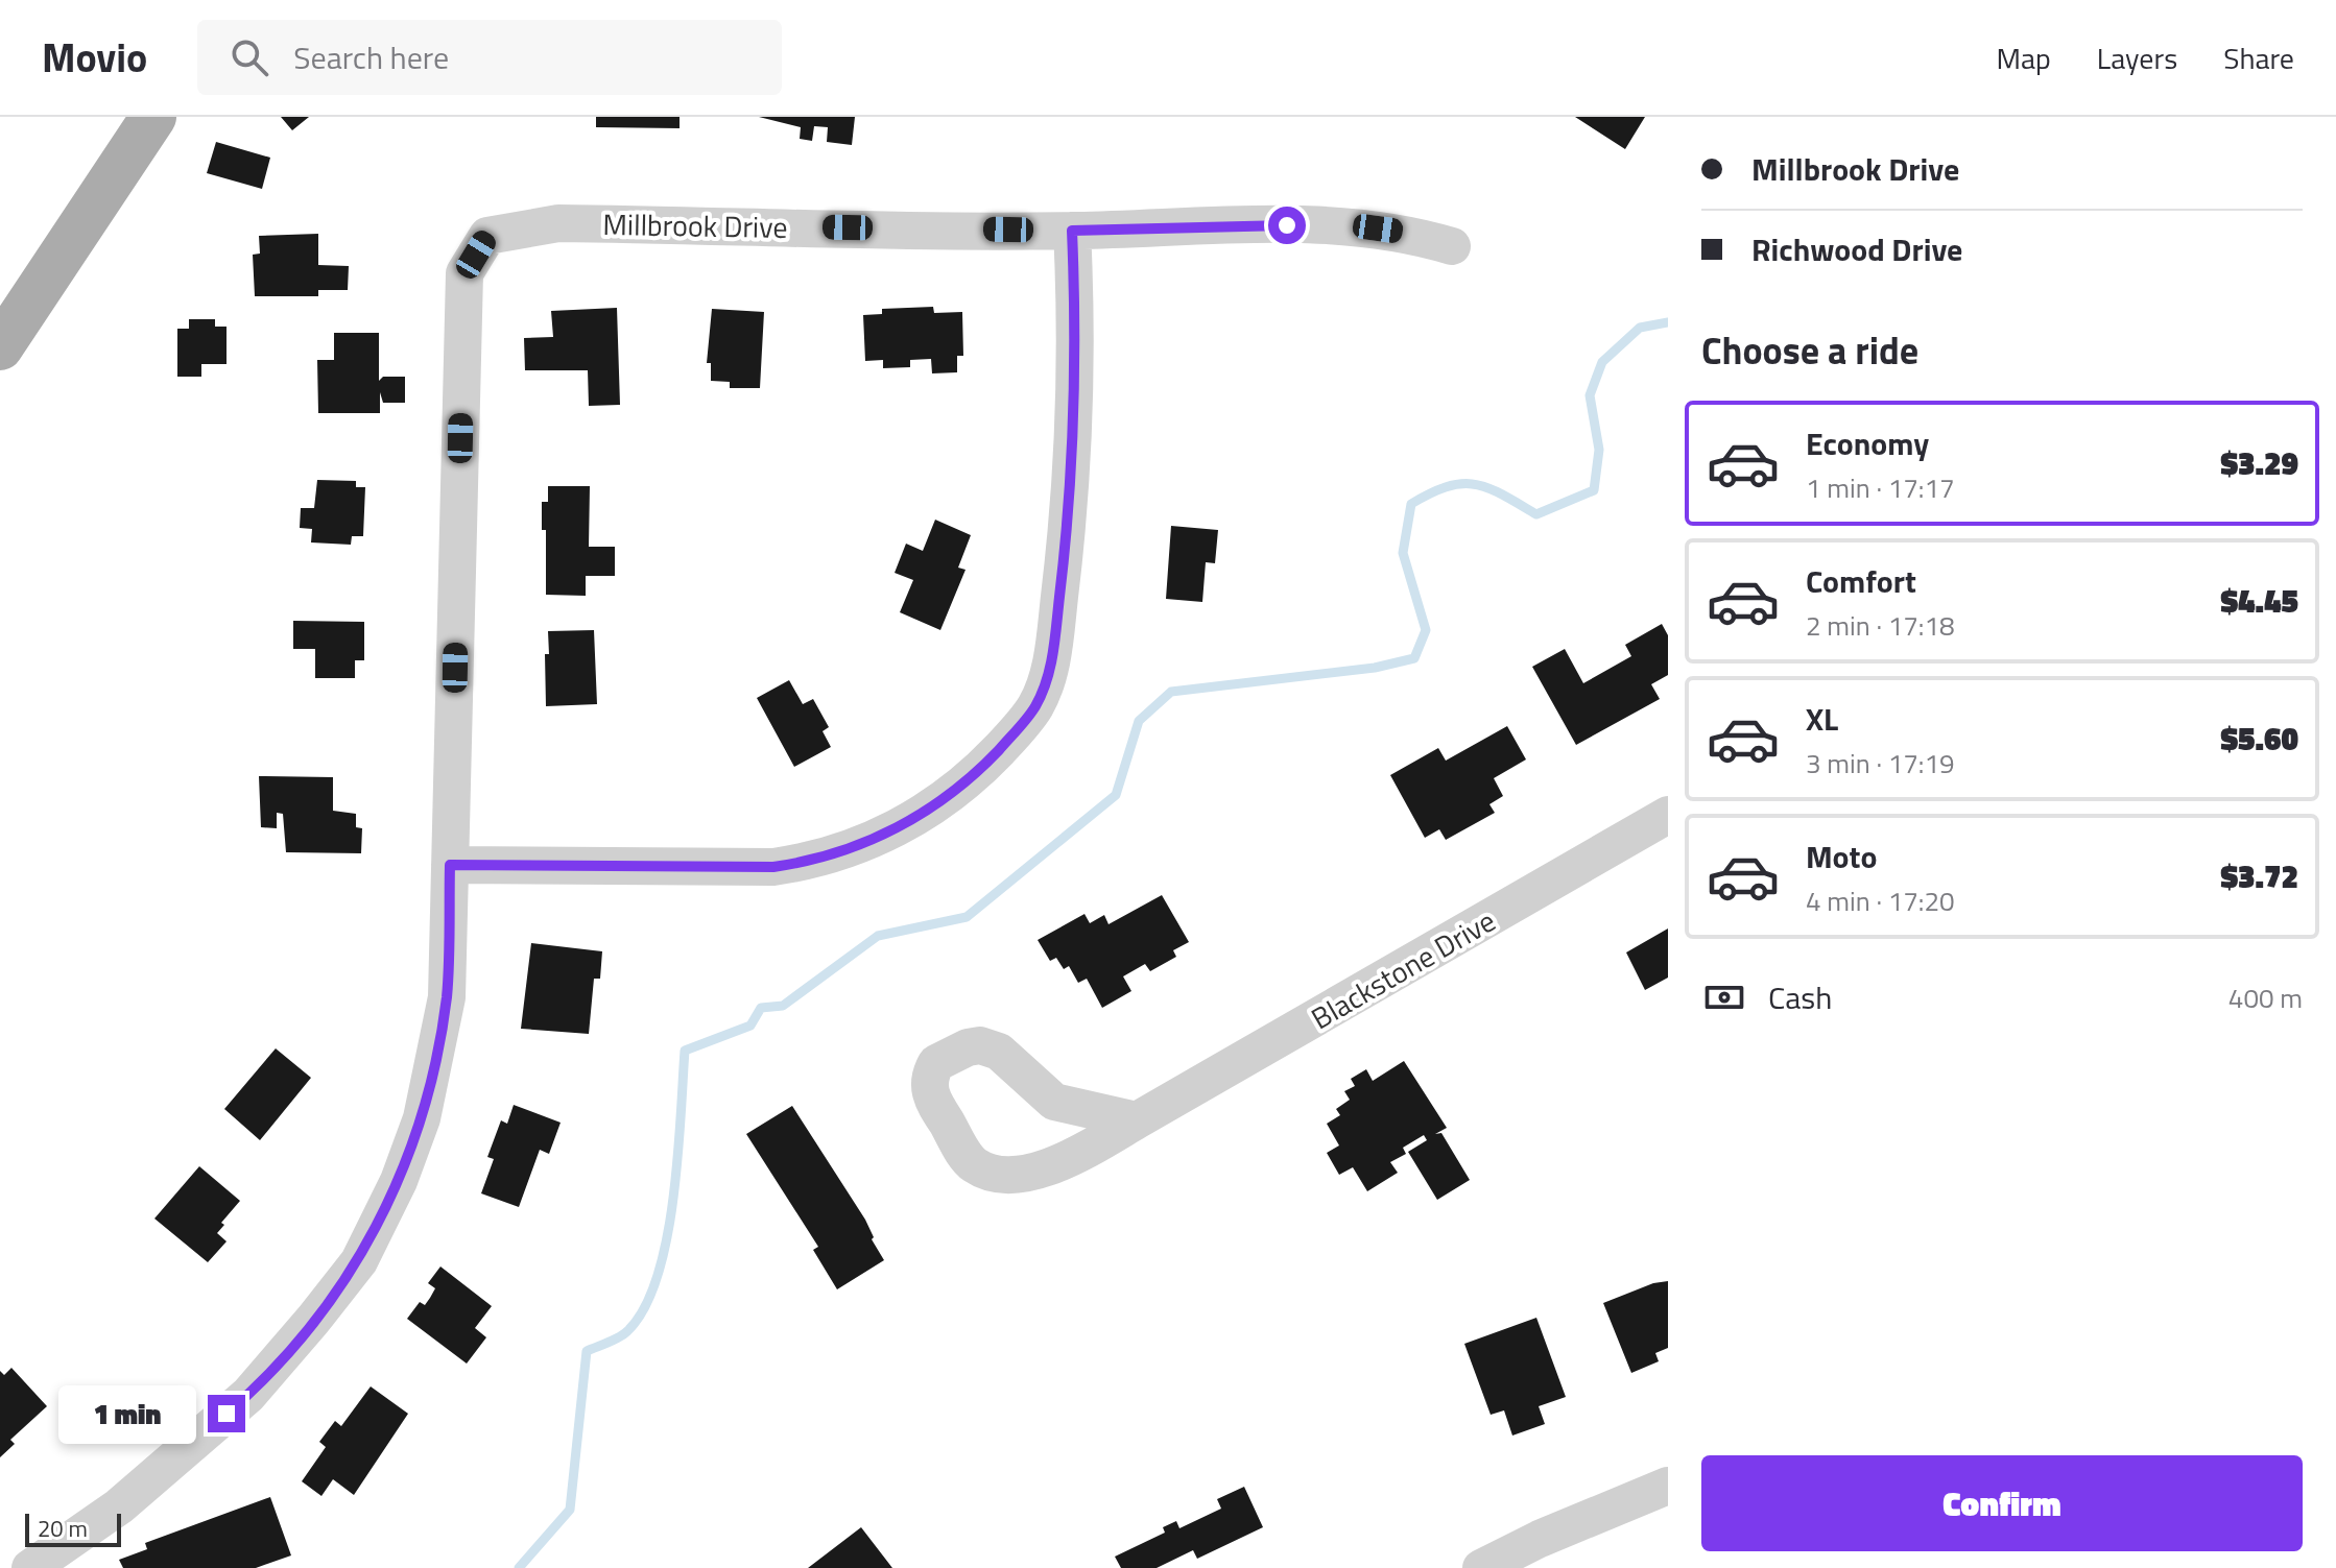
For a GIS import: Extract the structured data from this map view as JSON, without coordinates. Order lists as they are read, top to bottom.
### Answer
{
  "streets": {
    "street": ["Millbrook Drive", "Blackstone Drive"]
  },
  "scale_bar": "20 m",
  "page": {
    "header": "Movio",
    "search": "Search here",
    "nav": ["Map", "Layers", "Share"],
    "banner": ["Millbrook Drive", "Richwood Drive"],
    "heading": "Choose a ride",
    "list": [
      {
        "name": "Economy",
        "note": "1 min · 17:17",
        "value": "$3.29"
      },
      {
        "name": "Comfort",
        "note": "2 min · 17:18",
        "value": "$4.45"
      },
      {
        "name": "XL",
        "note": "3 min · 17:19",
        "value": "$5.60"
      },
      {
        "name": "Moto",
        "note": "4 min · 17:20",
        "value": "$3.72"
      }
    ],
    "pay": ["Cash", "400 m"],
    "bubble": "1 min",
    "buttons": "Confirm",
    "scale": "20 m"
  }
}
